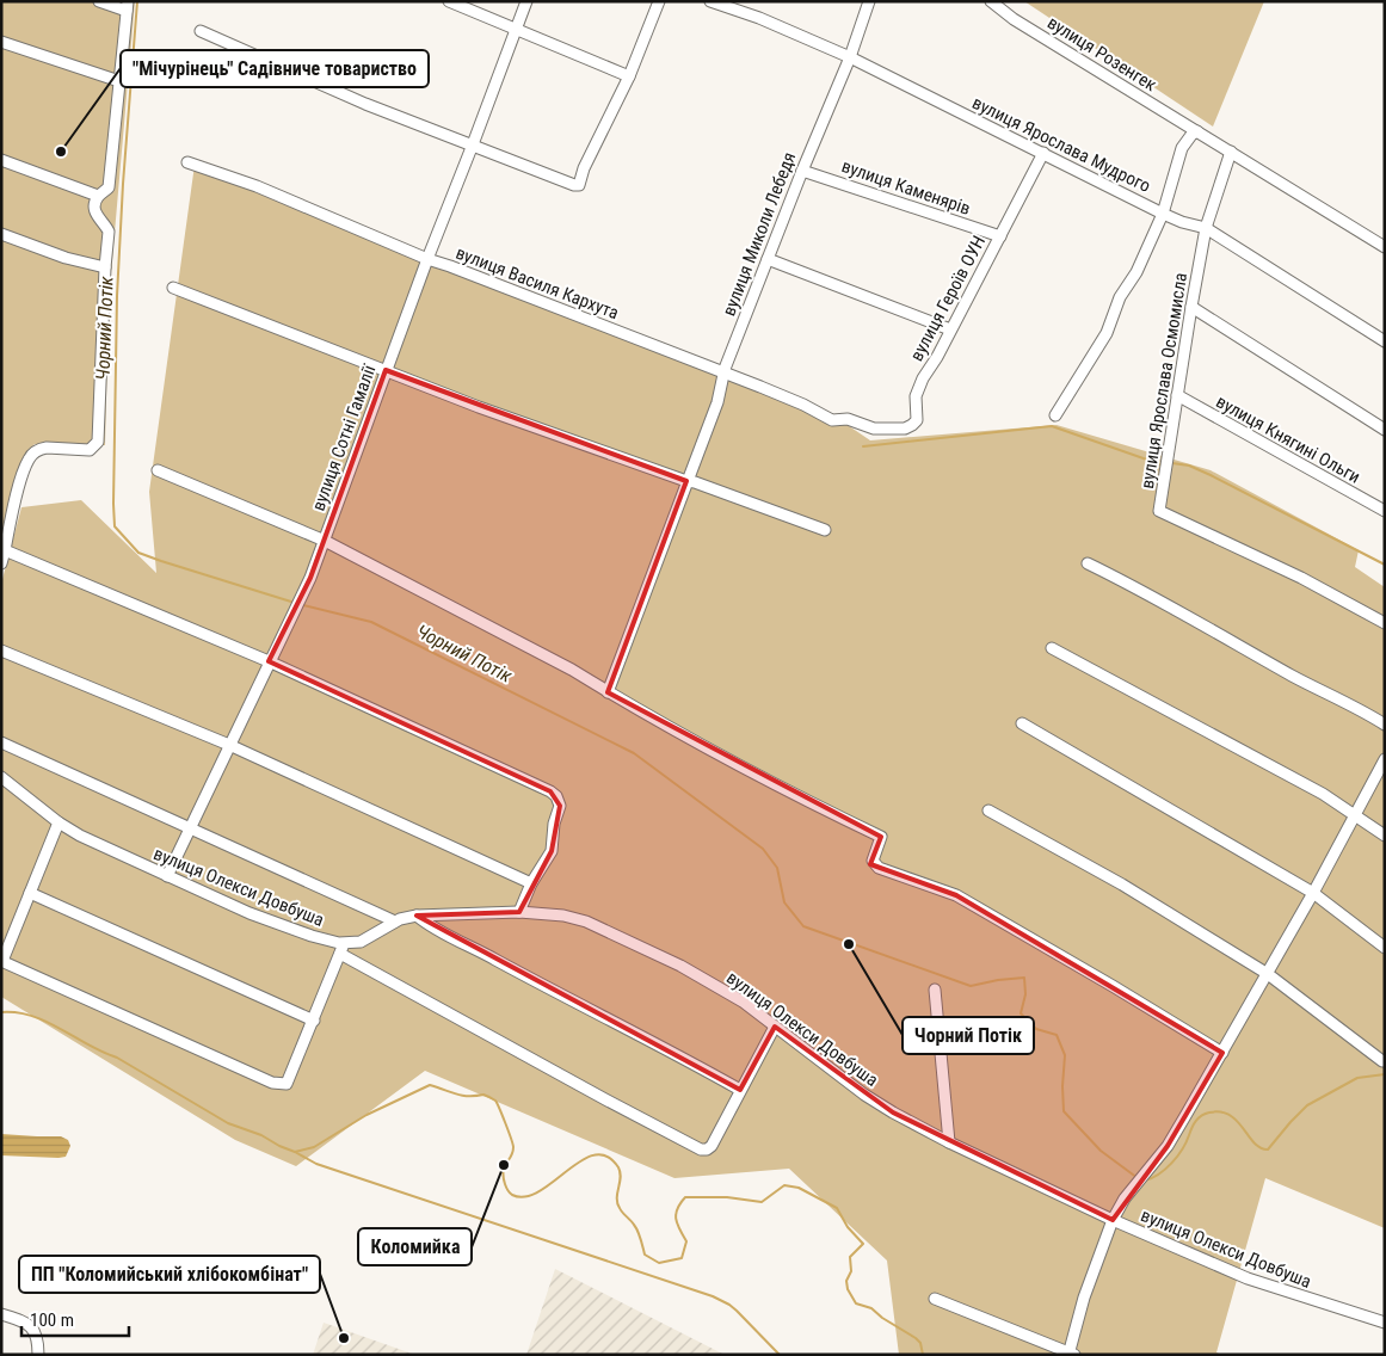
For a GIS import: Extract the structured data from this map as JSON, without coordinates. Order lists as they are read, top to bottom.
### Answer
{
  "streets": {
    "street": [
      "вулиця Розенгек",
      "вулиця Ярослава Мудрого",
      "вулиця Каменярів",
      "вулиця Миколи Лебедя",
      "вулиця Василя Кархута",
      "вулиця Героїв ОУН",
      "вулиця Ярослава Осмомисла",
      "вулиця Сотні Гамалії",
      "вулиця Княгині Ольги",
      "вулиця Олекси Довбуша"
    ]
  },
  "crossings": [
    ["вулиця Розенгек", "вулиця Ярослава Осмомисла"],
    ["вулиця Ярослава Мудрого", "вулиця Миколи Лебедя"],
    ["вулиця Ярослава Мудрого", "вулиця Героїв ОУН"],
    ["вулиця Ярослава Мудрого", "вулиця Ярослава Осмомисла"],
    ["вулиця Каменярів", "вулиця Миколи Лебедя"],
    ["вулиця Каменярів", "вулиця Героїв ОУН"],
    ["вулиця Миколи Лебедя", "вулиця Василя Кархута"],
    ["вулиця Василя Кархута", "вулиця Героїв ОУН"],
    ["вулиця Василя Кархута", "вулиця Сотні Гамалії"],
    ["вулиця Ярослава Осмомисла", "вулиця Княгині Ольги"],
    ["вулиця Сотні Гамалії", "вулиця Олекси Довбуша"]
  ],
  "water": ["Чорний Потік"],
  "places": [
    "\"Мічурінець\" Садівниче товариство",
    "Чорний Потік",
    "Коломийка",
    "ПП \"Коломийський хлібокомбінат\""
  ],
  "scale_bar": "100 m"
}
